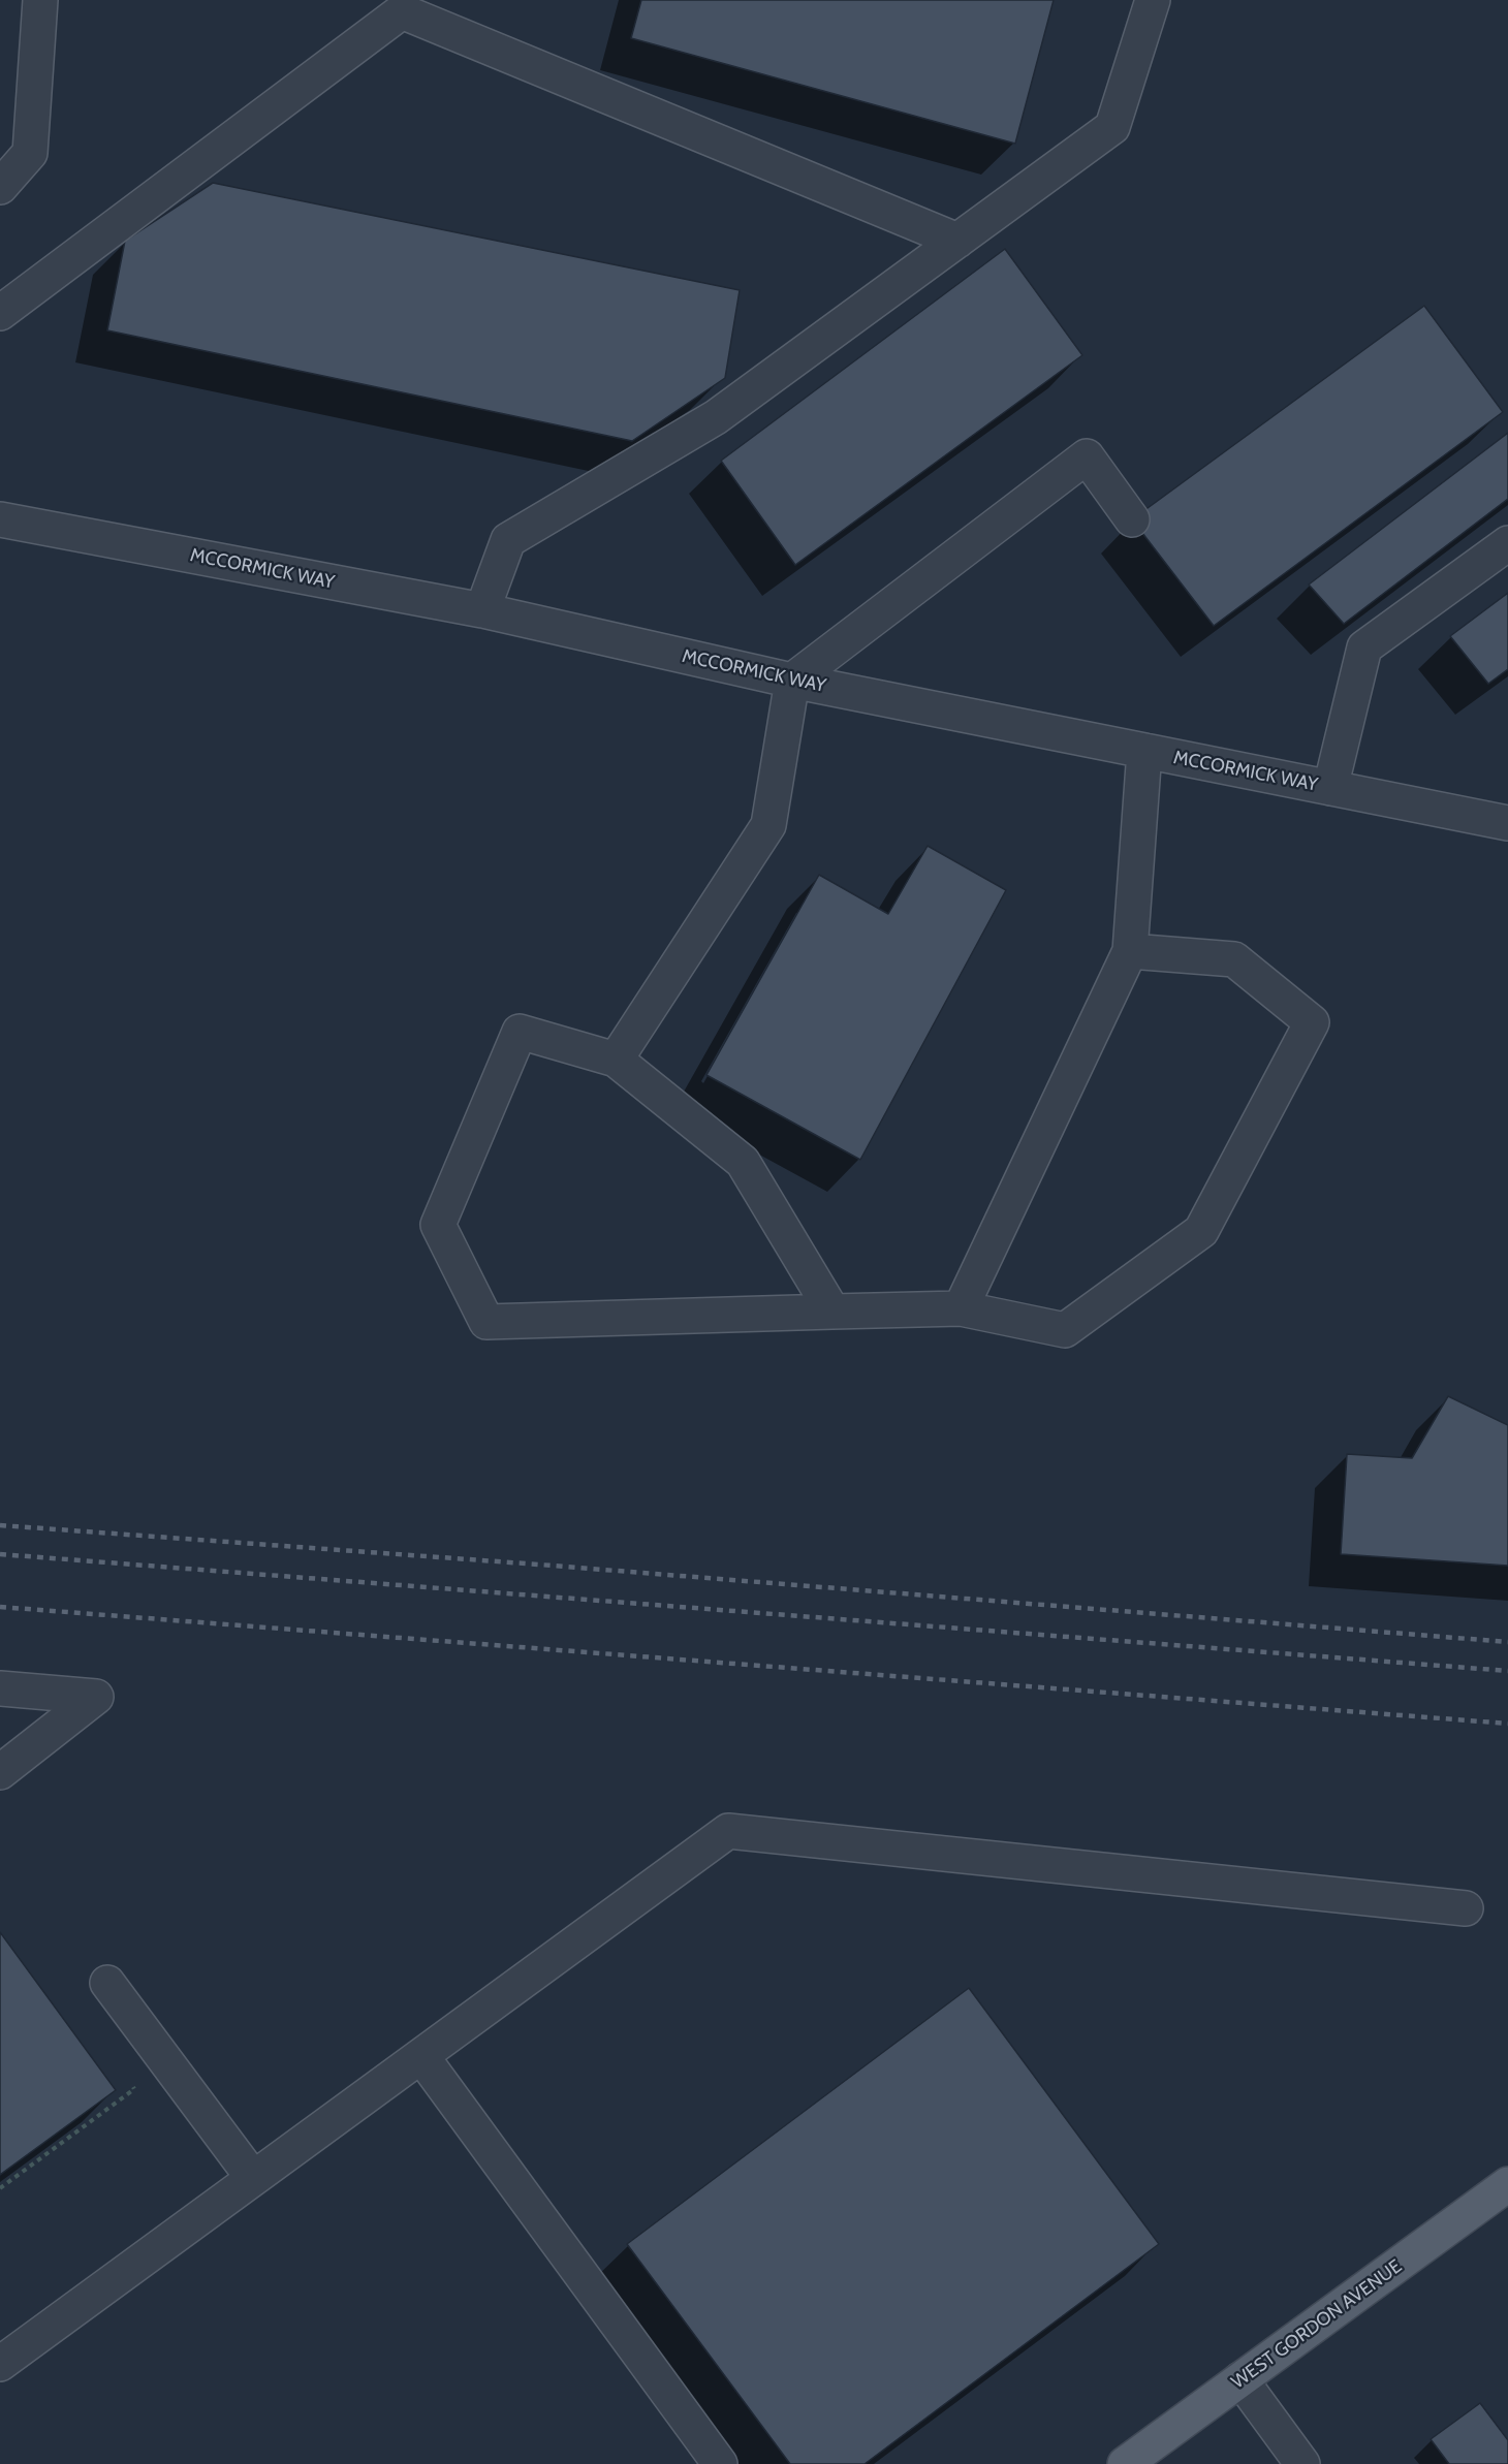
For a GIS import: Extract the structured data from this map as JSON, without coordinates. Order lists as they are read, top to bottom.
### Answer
{
  "streets": {
    "main road": ["WEST GORDON AVENUE"],
    "street": ["MCCORMICK WAY"]
  }
}
